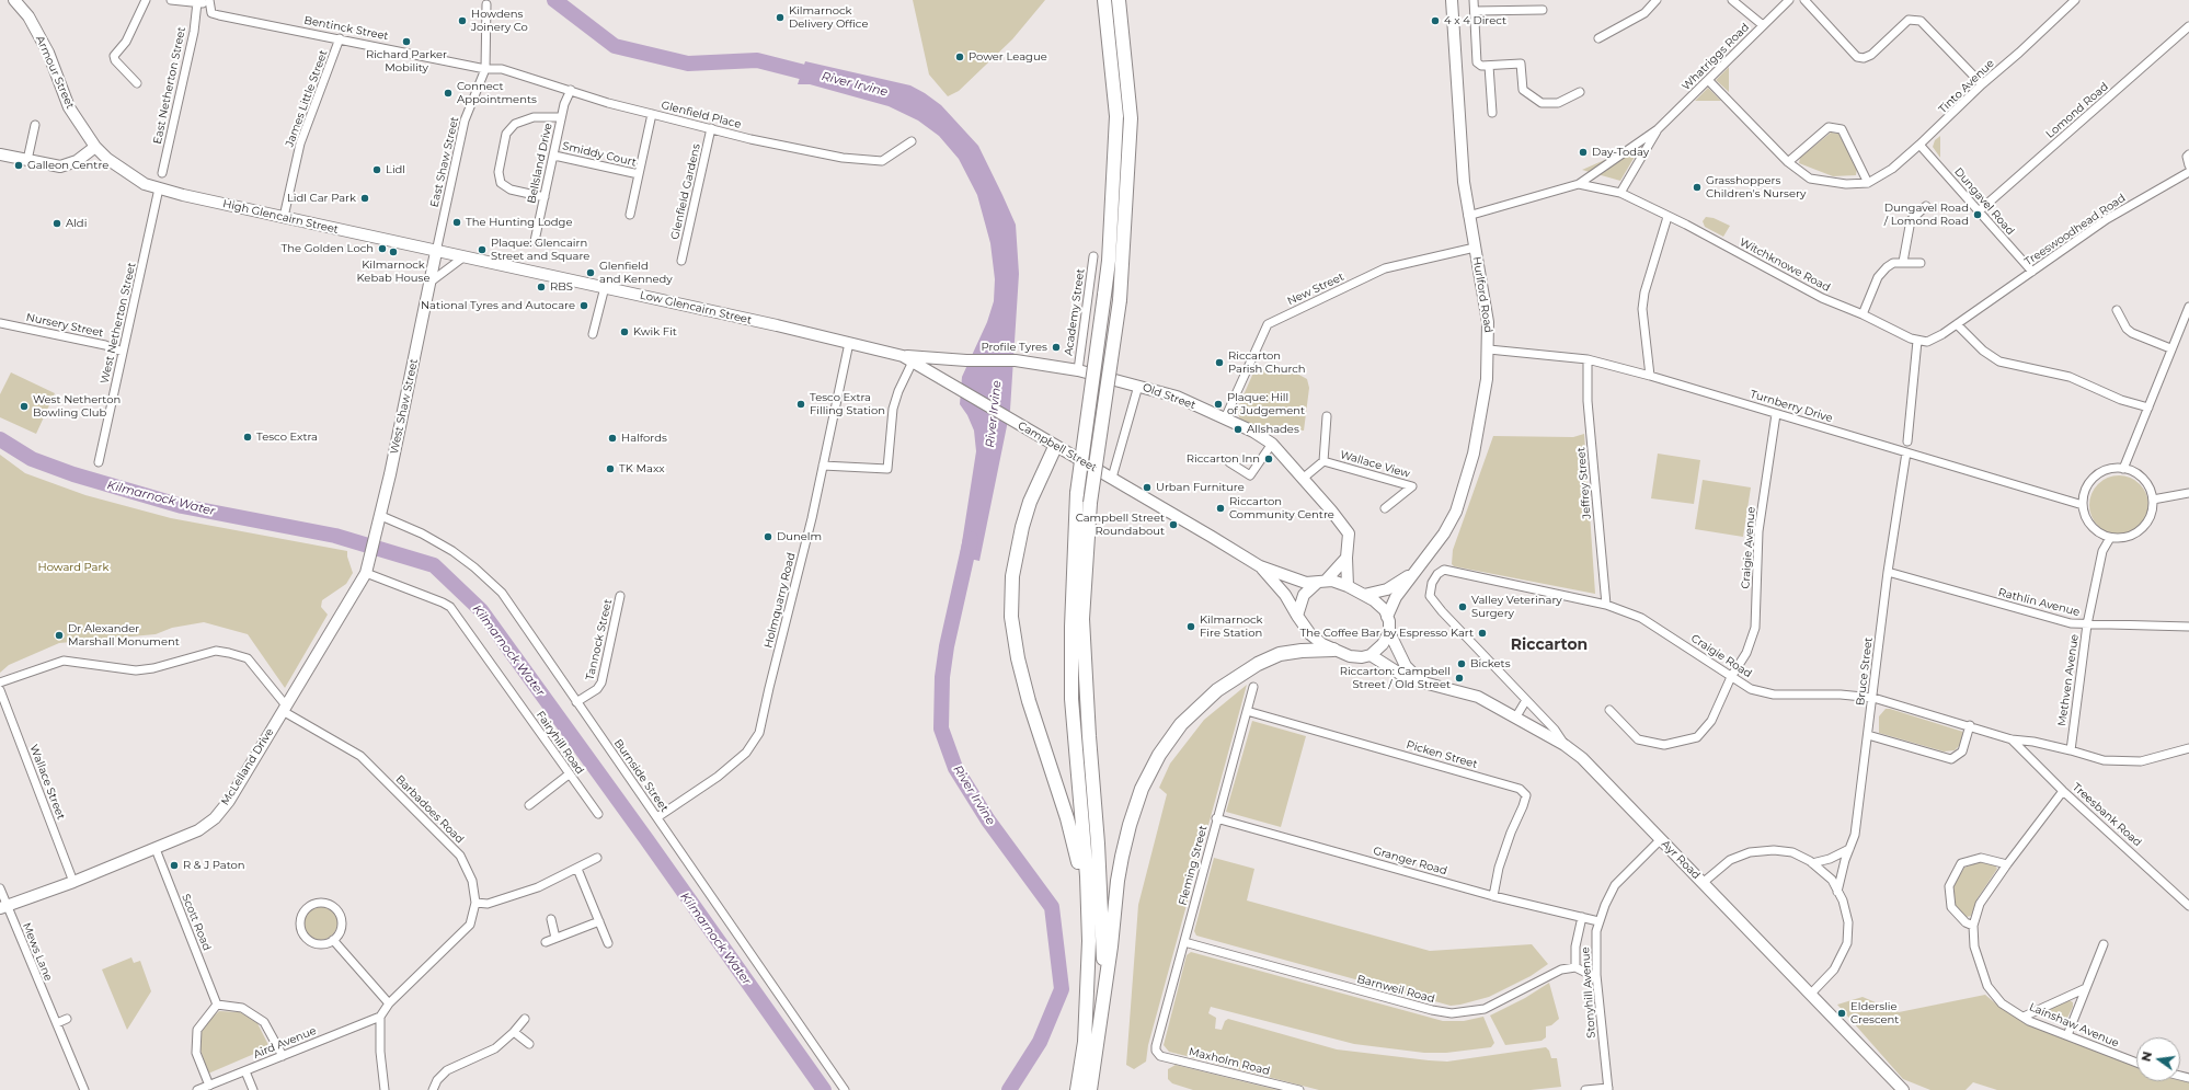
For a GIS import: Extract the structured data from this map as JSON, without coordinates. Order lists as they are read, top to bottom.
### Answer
{
  "streets": {
    "main road": [
      "Armour Street",
      "High Glencairn Street",
      "Hurlford Road",
      "Low Glencairn Street",
      "Old Street",
      "West Shaw Street",
      "Campbell Street",
      "McLelland Drive",
      "Ayr Road"
    ],
    "street": [
      "Bentinck Street",
      "Whatriggs Road",
      "East Netherton Street",
      "Tinto Avenue",
      "James Little Street",
      "Lomond Road",
      "Glenfield Place",
      "Smiddy Court",
      "East Shaw Street",
      "Bellsland Drive",
      "Glenfield Gardens",
      "Dungavel Road",
      "Treeswoodhead Road",
      "Witchknowe Road",
      "New Street",
      "Academy Street",
      "West Netherton Street",
      "Nursery Street",
      "Turnberry Drive",
      "Wallace View",
      "Jeffrey Street",
      "Craigie Avenue",
      "Holmquarry Road",
      "Rathlin Avenue",
      "Tannock Street",
      "Craigie Road",
      "Bruce Street",
      "Methven Avenue",
      "Fairyhill Road",
      "Picken Street",
      "Burnside Street",
      "Wallace Street",
      "Barbadoes Road",
      "Treesbank Road",
      "Granger Road",
      "Fleming Street",
      "Scott Road",
      "Mews Lane",
      "Barnweil Road",
      "Stonyhill Avenue",
      "Lainshaw Avenue",
      "Aird Avenue",
      "Maxholm Road"
    ]
  },
  "crossings": [
    ["Bentinck Street", "James Little Street"],
    ["Bentinck Street", "Glenfield Place"],
    ["Bentinck Street", "East Shaw Street"],
    ["Whatriggs Road", "Tinto Avenue"],
    ["Whatriggs Road", "Witchknowe Road"],
    ["Armour Street", "High Glencairn Street"],
    ["Armour Street", "West Netherton Street"],
    ["Tinto Avenue", "Dungavel Road"],
    ["James Little Street", "High Glencairn Street"],
    ["Lomond Road", "Dungavel Road"],
    ["Glenfield Place", "East Shaw Street"],
    ["Glenfield Place", "Bellsland Drive"],
    ["Glenfield Place", "Glenfield Gardens"],
    ["Smiddy Court", "Bellsland Drive"],
    ["East Shaw Street", "High Glencairn Street"],
    ["East Shaw Street", "Low Glencairn Street"],
    ["East Shaw Street", "West Shaw Street"],
    ["Dungavel Road", "Treeswoodhead Road"],
    ["High Glencairn Street", "Low Glencairn Street"],
    ["High Glencairn Street", "West Netherton Street"],
    ["High Glencairn Street", "West Shaw Street"],
    ["New Street", "Hurlford Road"],
    ["New Street", "Old Street"],
    ["Hurlford Road", "Old Street"],
    ["Hurlford Road", "Turnberry Drive"],
    ["Hurlford Road", "Campbell Street"],
    ["Hurlford Road", "Ayr Road"],
    ["Low Glencairn Street", "West Shaw Street"],
    ["Low Glencairn Street", "Campbell Street"],
    ["Low Glencairn Street", "Holmquarry Road"],
    ["Academy Street", "Old Street"],
    ["West Netherton Street", "Nursery Street"],
    ["Old Street", "Campbell Street"],
    ["Old Street", "Wallace View"],
    ["Old Street", "Ayr Road"],
    ["West Shaw Street", "McLelland Drive"],
    ["West Shaw Street", "Burnside Street"],
    ["Turnberry Drive", "Jeffrey Street"],
    ["Turnberry Drive", "Craigie Avenue"],
    ["Turnberry Drive", "Bruce Street"],
    ["Turnberry Drive", "Methven Avenue"],
    ["Campbell Street", "Holmquarry Road"],
    ["Campbell Street", "Ayr Road"],
    ["Jeffrey Street", "Craigie Road"],
    ["Craigie Avenue", "Craigie Road"],
    ["Holmquarry Road", "Burnside Street"],
    ["Rathlin Avenue", "Bruce Street"],
    ["Rathlin Avenue", "Methven Avenue"],
    ["Tannock Street", "Burnside Street"],
    ["Craigie Road", "Bruce Street"],
    ["Craigie Road", "Methven Avenue"],
    ["Craigie Road", "Treesbank Road"],
    ["Fairyhill Road", "McLelland Drive"],
    ["Picken Street", "Granger Road"],
    ["Picken Street", "Fleming Street"],
    ["McLelland Drive", "Wallace Street"],
    ["McLelland Drive", "Barbadoes Road"],
    ["McLelland Drive", "Scott Road"],
    ["McLelland Drive", "Mews Lane"],
    ["Barbadoes Road", "Aird Avenue"],
    ["Treesbank Road", "Lainshaw Avenue"],
    ["Ayr Road", "Stonyhill Avenue"],
    ["Granger Road", "Fleming Street"],
    ["Granger Road", "Stonyhill Avenue"],
    ["Fleming Street", "Barnweil Road"],
    ["Fleming Street", "Maxholm Road"],
    ["Barnweil Road", "Stonyhill Avenue"]
  ],
  "districts": ["Riccarton"],
  "water": ["River Irvine", "Kilmarnock Water"],
  "parks": ["Howard Park"],
  "places": [
    "Kilmarnock Delivery Office",
    "Howdens Joinery Co",
    "4 x 4 Direct",
    "Richard Parker Mobility",
    "Power League",
    "Connect Appointments",
    "Day-Today",
    "Galleon Centre",
    "Lidl",
    "Grasshoppers Children's Nursery",
    "Lidl Car Park",
    "Dungavel Road / Lomond Road",
    "The Hunting Lodge",
    "Aldi",
    "The Golden Loch",
    "Plaque: Glencairn Street and Square",
    "Kilmarnock Kebab House",
    "Glenfield and Kennedy",
    "RBS",
    "National Tyres and Autocare",
    "Kwik Fit",
    "Profile Tyres",
    "Riccarton Parish Church",
    "Tesco Extra Filling Station",
    "Plaque: Hill of Judgement",
    "West Netherton Bowling Club",
    "Allshades",
    "Tesco Extra",
    "Halfords",
    "Riccarton Inn",
    "TK Maxx",
    "Urban Furniture",
    "Riccarton Community Centre",
    "Campbell Street Roundabout",
    "Dunelm",
    "Valley Veterinary Surgery",
    "Kilmarnock Fire Station",
    "The Coffee Bar by Espresso Kart",
    "Dr Alexander Marshall Monument",
    "Bickets",
    "Riccarton: Campbell Street / Old Street",
    "R & J Paton",
    "Elderslie Crescent"
  ],
  "north": "left"
}
